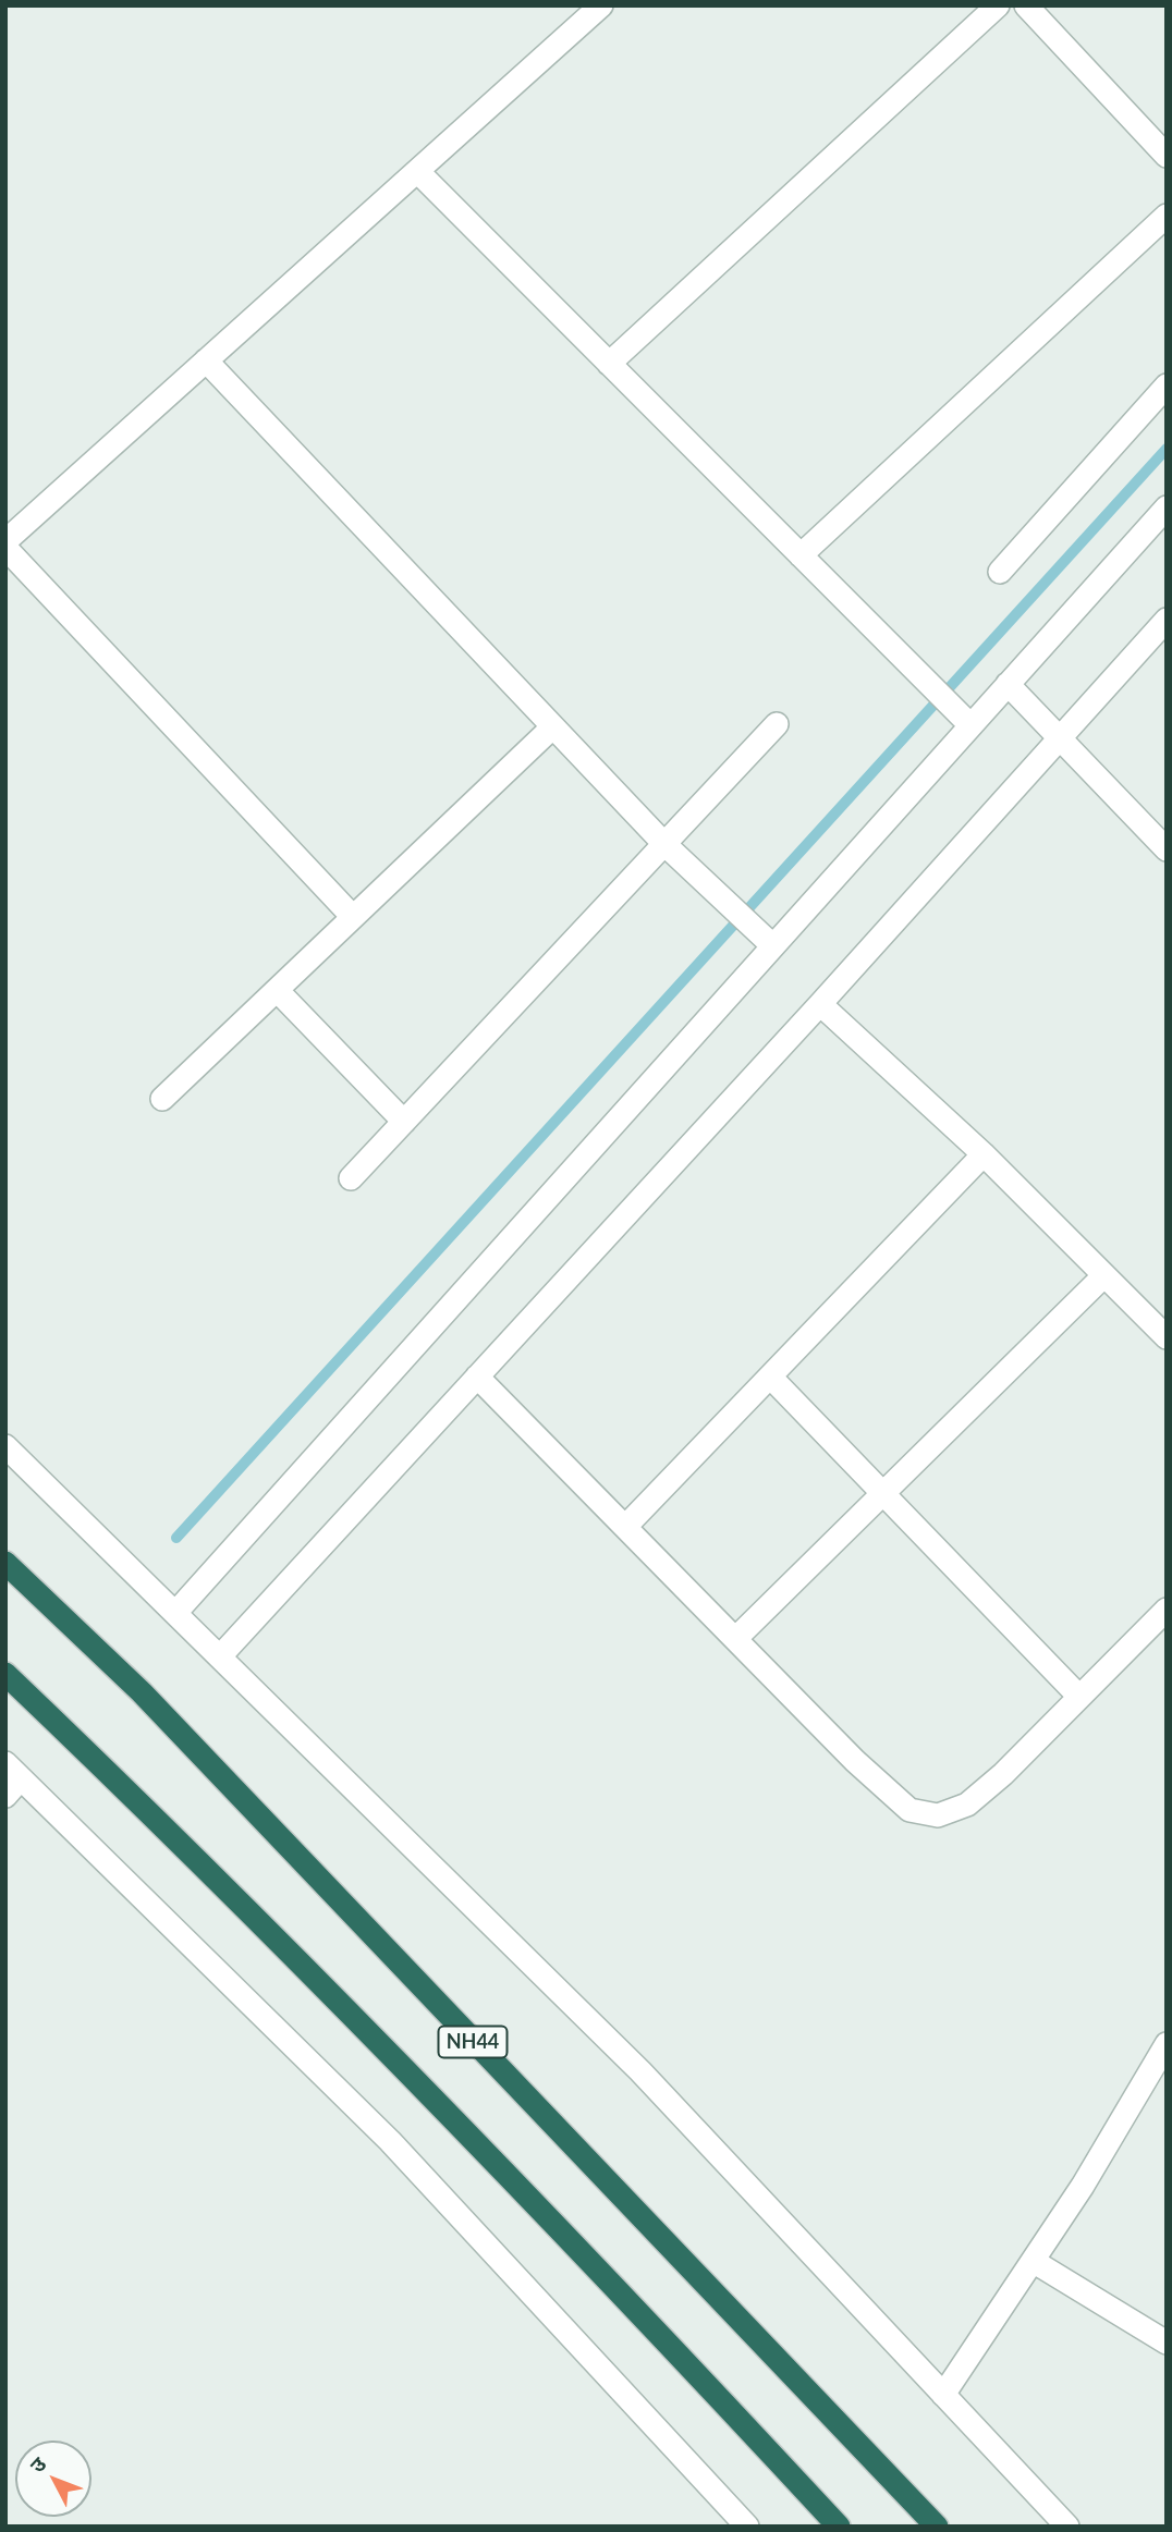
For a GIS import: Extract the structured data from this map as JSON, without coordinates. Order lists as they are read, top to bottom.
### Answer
{
  "streets": {
    "highway": ["NH44"]
  },
  "north": "top left"
}
